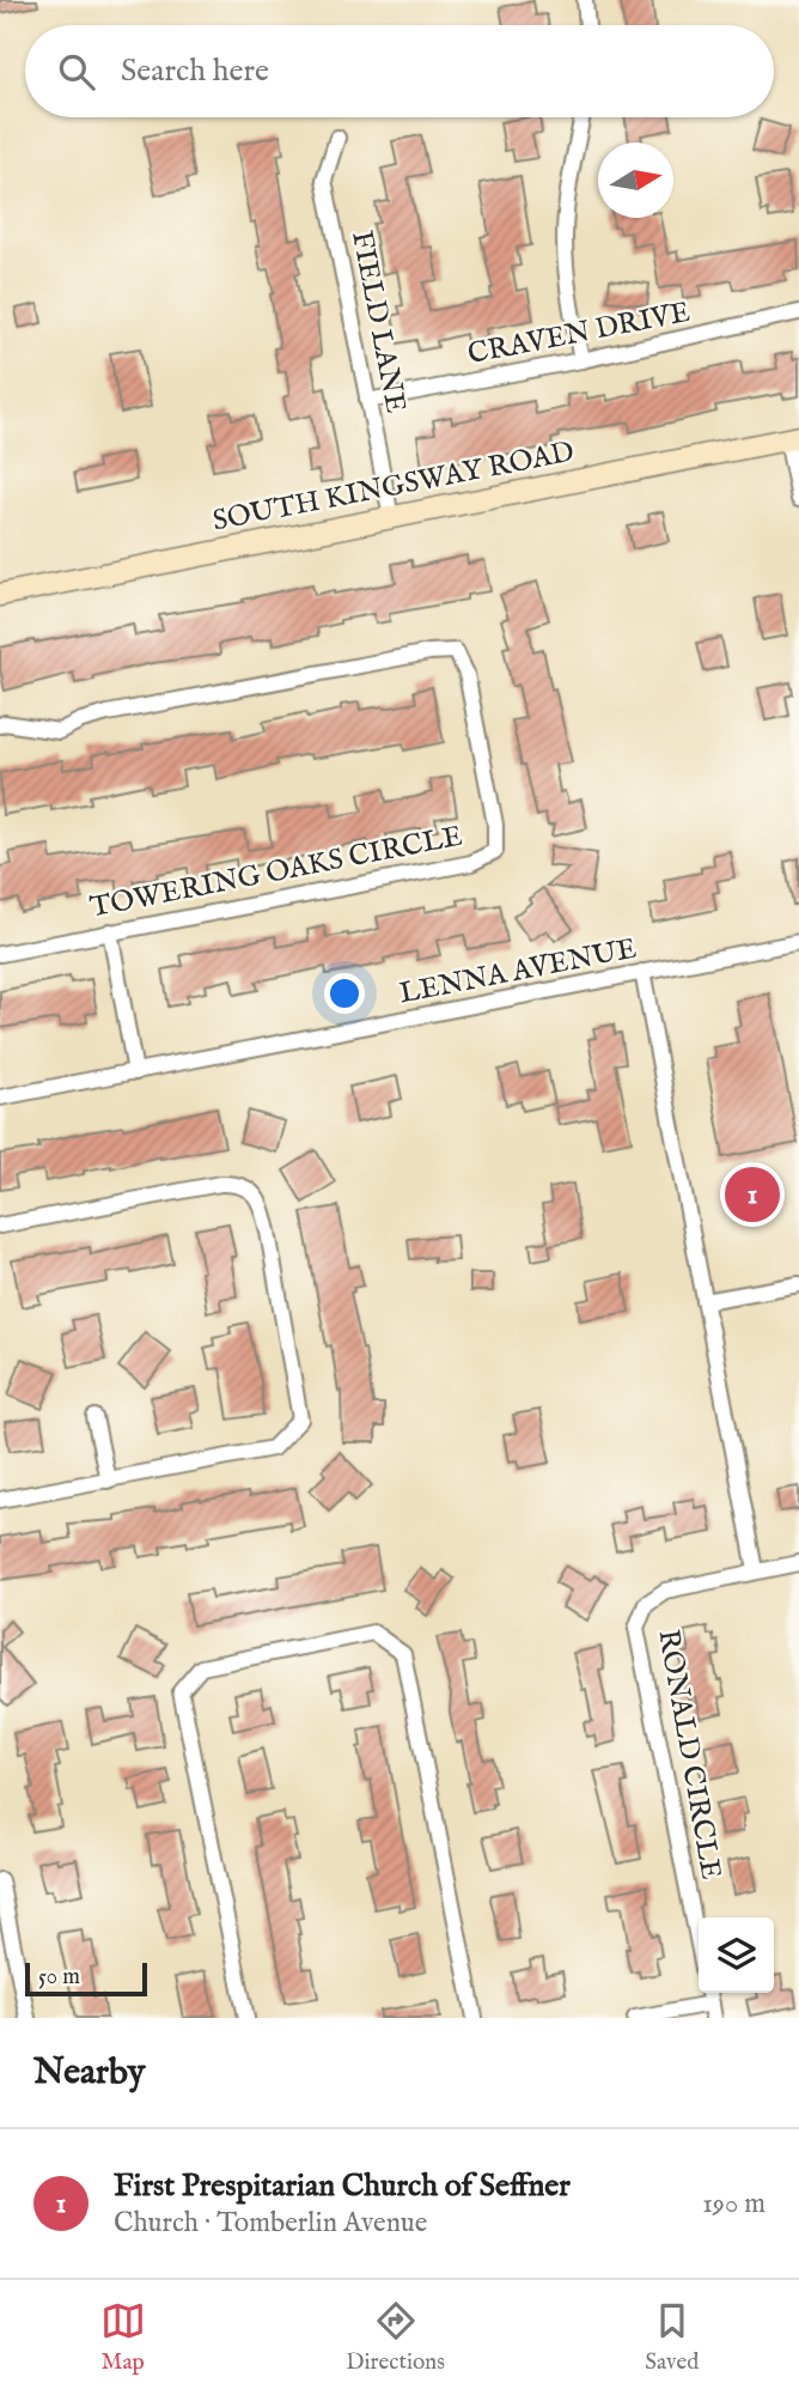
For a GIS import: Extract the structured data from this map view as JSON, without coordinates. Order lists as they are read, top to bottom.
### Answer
{
  "streets": {
    "street": [
      "FIELD LANE",
      "CRAVEN DRIVE",
      "SOUTH KINGSWAY ROAD",
      "TOWERING OAKS CIRCLE",
      "LENNA AVENUE",
      "RONALD CIRCLE"
    ]
  },
  "crossings": [
    ["FIELD LANE", "CRAVEN DRIVE"],
    ["FIELD LANE", "SOUTH KINGSWAY ROAD"]
  ],
  "scale_bar": "50 m",
  "north": "right",
  "page": {
    "search": "Search here",
    "pins": "1",
    "scale": "50 m",
    "heading": "Nearby",
    "list": [
      {
        "mark": "1",
        "name": "First Prespitarian Church of Seffner",
        "note": "Church · Tomberlin Avenue",
        "value": "190 m"
      }
    ],
    "nav": ["Map", "Directions", "Saved"]
  }
}
